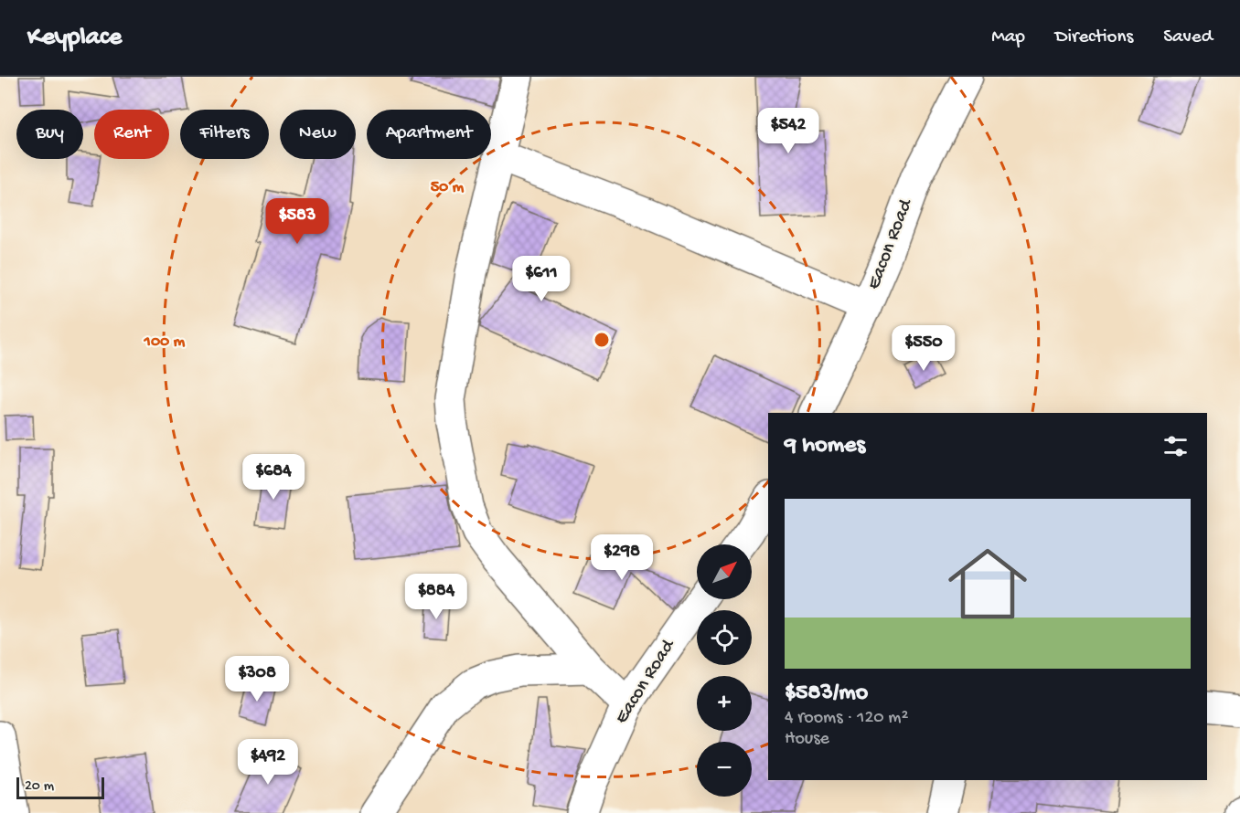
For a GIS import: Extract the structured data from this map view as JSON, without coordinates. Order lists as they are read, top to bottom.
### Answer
{
  "streets": {
    "street": ["Eacon Road"]
  },
  "scale_bar": "20 m",
  "north": "top right",
  "page": {
    "header": "Keyplace",
    "nav": ["Map", "Directions", "Saved"],
    "price": [
      "$542",
      "$583",
      "$611",
      "$550",
      "$684",
      "$298",
      "$884",
      "$308",
      "$492"
    ],
    "chip": [
      "Buy",
      "Rent",
      "Filters",
      "New",
      "Apartment"
    ],
    "heading": "9 homes",
    "list": [
      {
        "name": "$583/mo",
        "note": "4 rooms · 120 m² · House"
      }
    ],
    "map_buttons": ["+", "−"],
    "scale": "20 m"
  },
  "rings": ["50 m", "100 m"]
}
